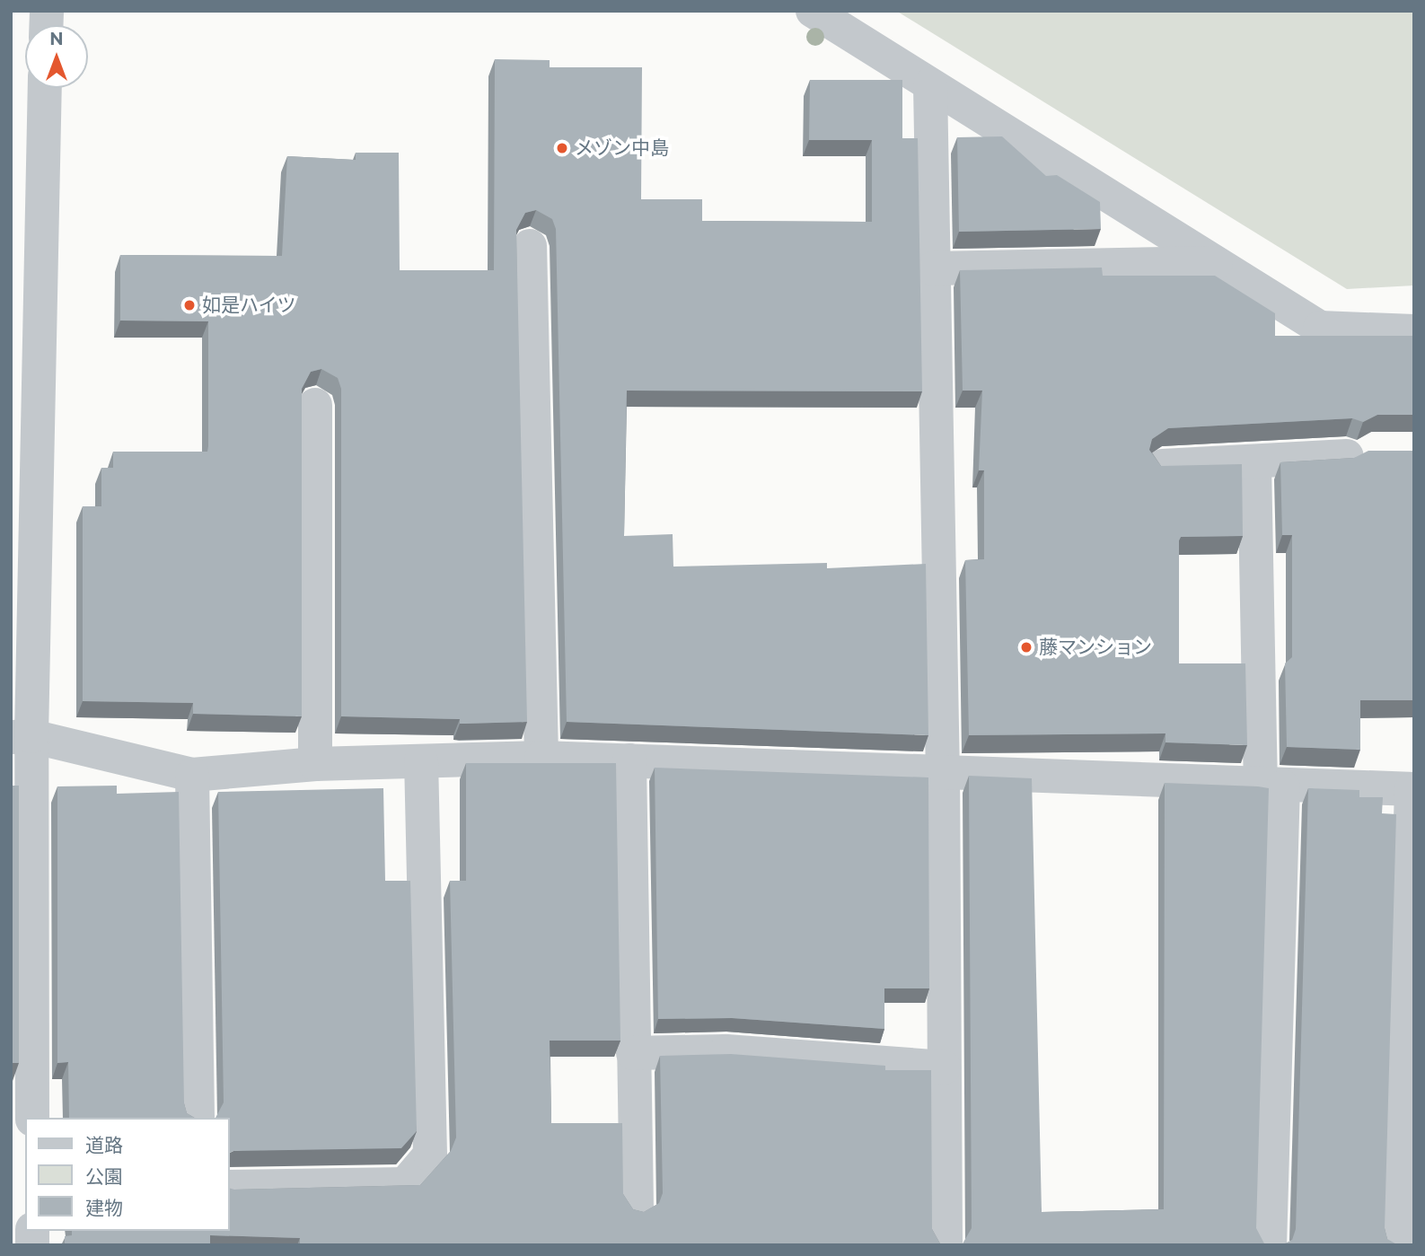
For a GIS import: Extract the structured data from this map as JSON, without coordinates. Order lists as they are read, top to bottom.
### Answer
{
  "places": ["メゾン中島", "如是ハイツ", "藤マンション"],
  "legend": ["道路", "公園", "建物"],
  "north": "top"
}
